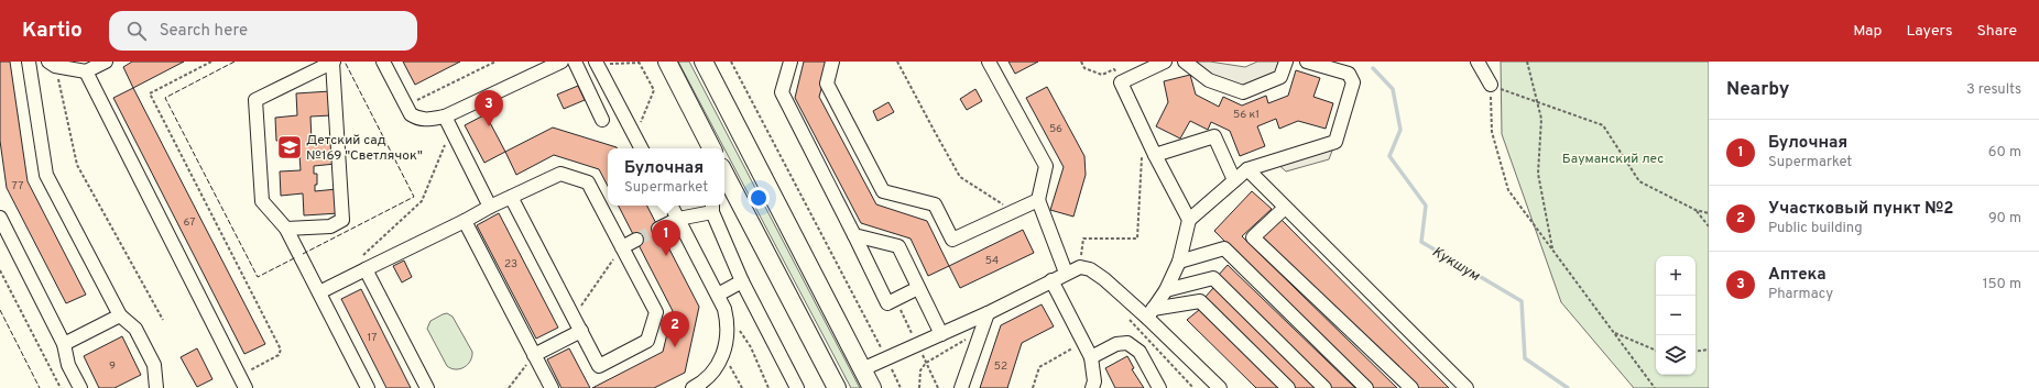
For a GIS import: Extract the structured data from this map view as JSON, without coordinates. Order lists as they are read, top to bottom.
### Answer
{
  "water": ["Кукшум"],
  "parks": ["Бауманский лес"],
  "places": {
    "school or university": ["Детский сад №169 \"Светлячок\""]
  },
  "house_numbers": [
    "56 к1",
    "56",
    "77",
    "67",
    "54",
    "23",
    "17",
    "9",
    "52"
  ],
  "page": {
    "header": "Kartio",
    "search": "Search here",
    "nav": ["Map", "Layers", "Share"],
    "heading": ["Nearby", "3 results"],
    "pins": ["3", "1", "2"],
    "list": [
      {
        "mark": "1",
        "name": "Булочная",
        "note": "Supermarket",
        "value": "60 m"
      },
      {
        "mark": "2",
        "name": "Участковый пункт №2",
        "note": "Public building",
        "value": "90 m"
      },
      {
        "mark": "3",
        "name": "Аптека",
        "note": "Pharmacy",
        "value": "150 m"
      }
    ],
    "popup": ["Булочная", "Supermarket"],
    "map_buttons": ["+", "−"]
  }
}
